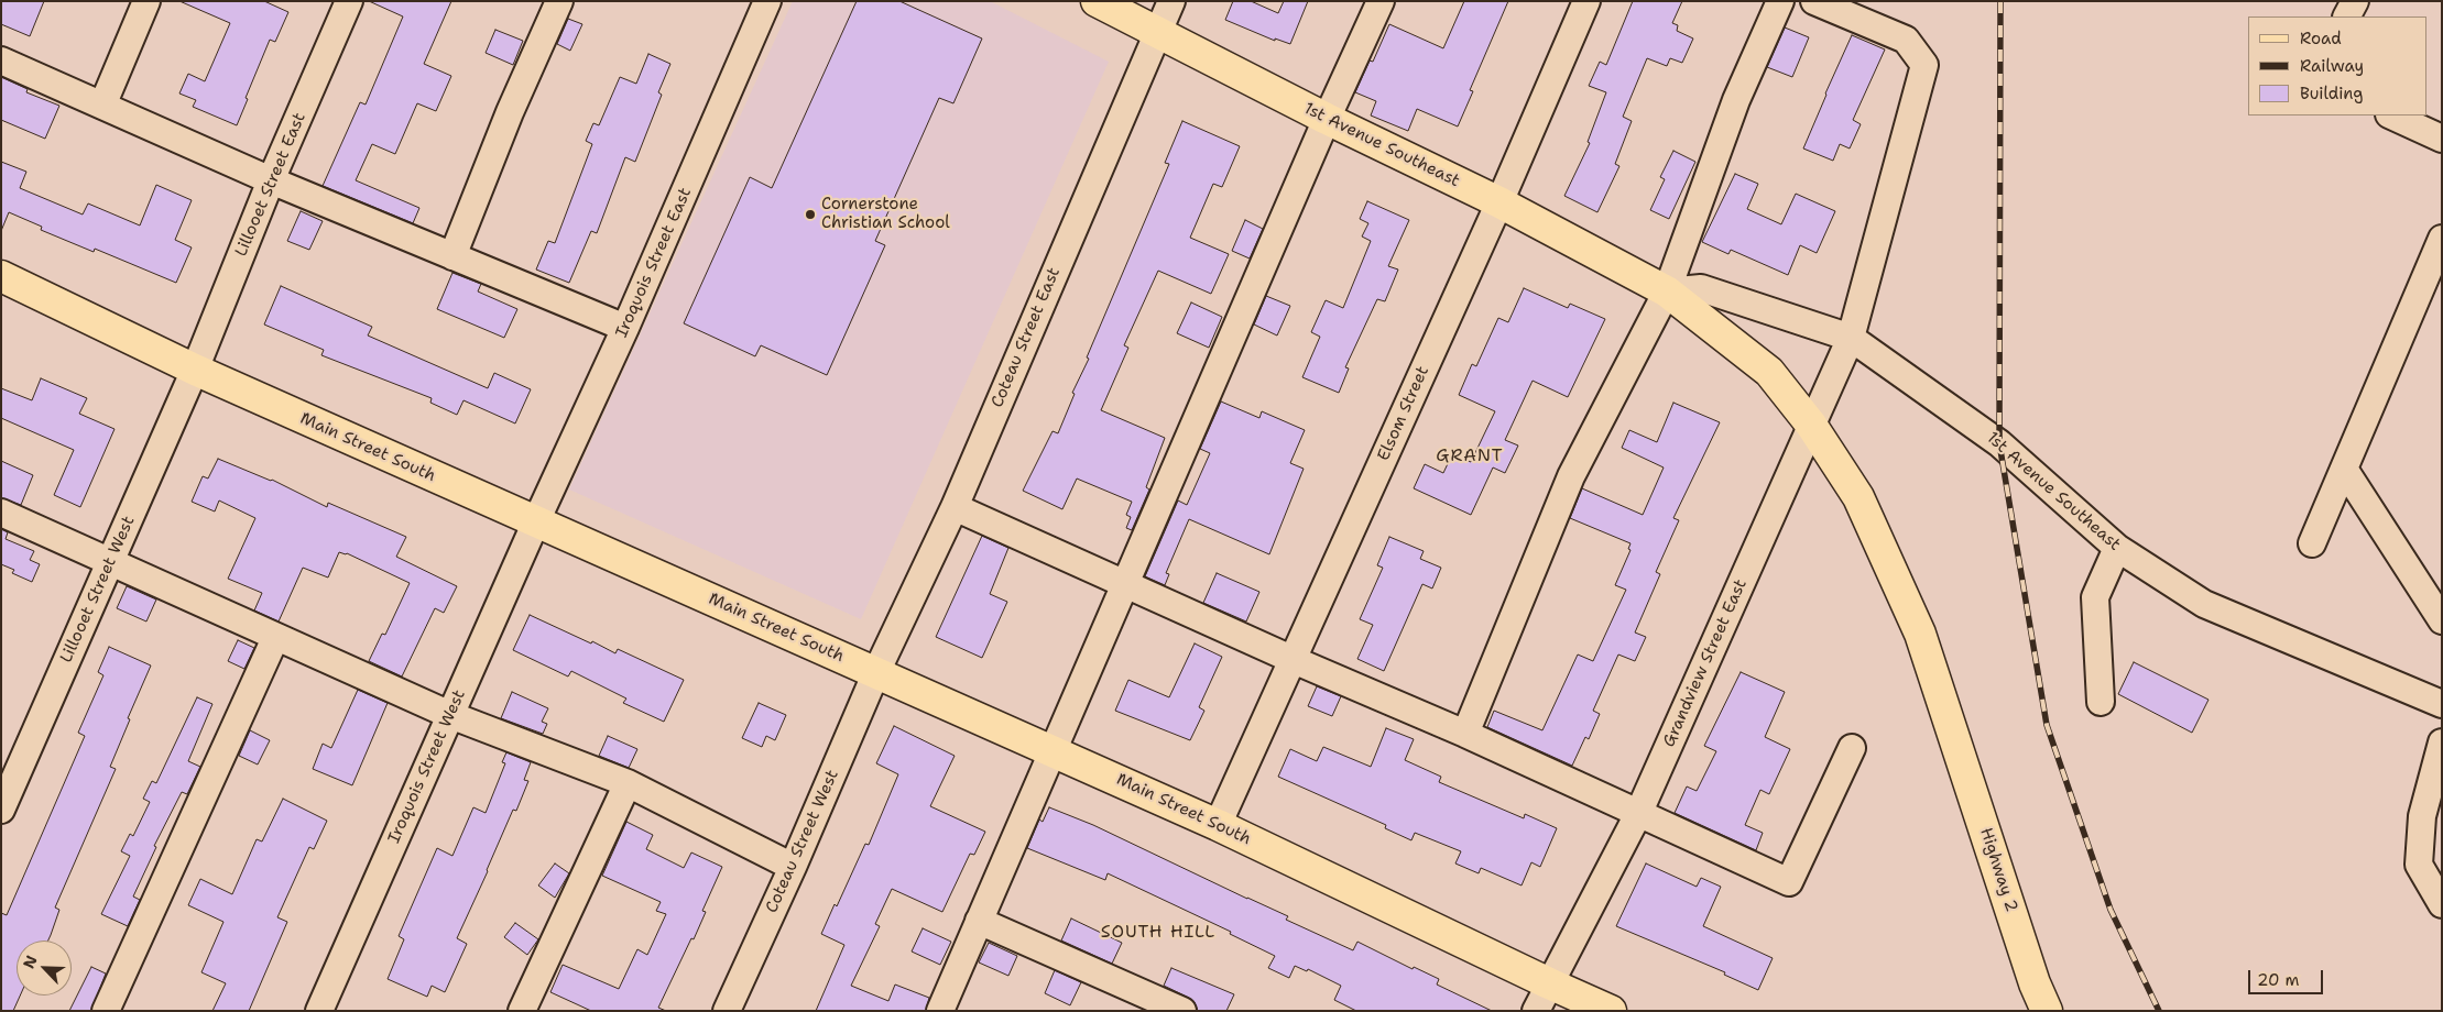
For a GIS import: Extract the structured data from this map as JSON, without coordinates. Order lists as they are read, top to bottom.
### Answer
{
  "streets": {
    "main road": ["1st Avenue Southeast", "Main Street South", "Highway 2"],
    "street": [
      "Lillooet Street East",
      "Iroquois Street East",
      "Coteau Street East",
      "Elsom Street",
      "Lillooet Street West",
      "Grandview Street East",
      "Iroquois Street West",
      "Coteau Street West"
    ]
  },
  "crossings": [
    ["1st Avenue Southeast", "Coteau Street East"],
    ["1st Avenue Southeast", "Elsom Street"],
    ["1st Avenue Southeast", "Grandview Street East"],
    ["1st Avenue Southeast", "Highway 2"],
    ["Lillooet Street East", "Main Street South"],
    ["Lillooet Street East", "Lillooet Street West"],
    ["Iroquois Street East", "Main Street South"],
    ["Iroquois Street East", "Iroquois Street West"],
    ["Coteau Street East", "Main Street South"],
    ["Coteau Street East", "Coteau Street West"],
    ["Elsom Street", "Main Street South"],
    ["Main Street South", "Lillooet Street West"],
    ["Main Street South", "Grandview Street East"],
    ["Main Street South", "Iroquois Street West"],
    ["Main Street South", "Coteau Street West"]
  ],
  "districts": ["GRANT", "SOUTH HILL"],
  "places": ["Cornerstone Christian School"],
  "legend": ["Road", "Railway", "Building"],
  "scale_bar": "20 m",
  "north": "top left"
}
